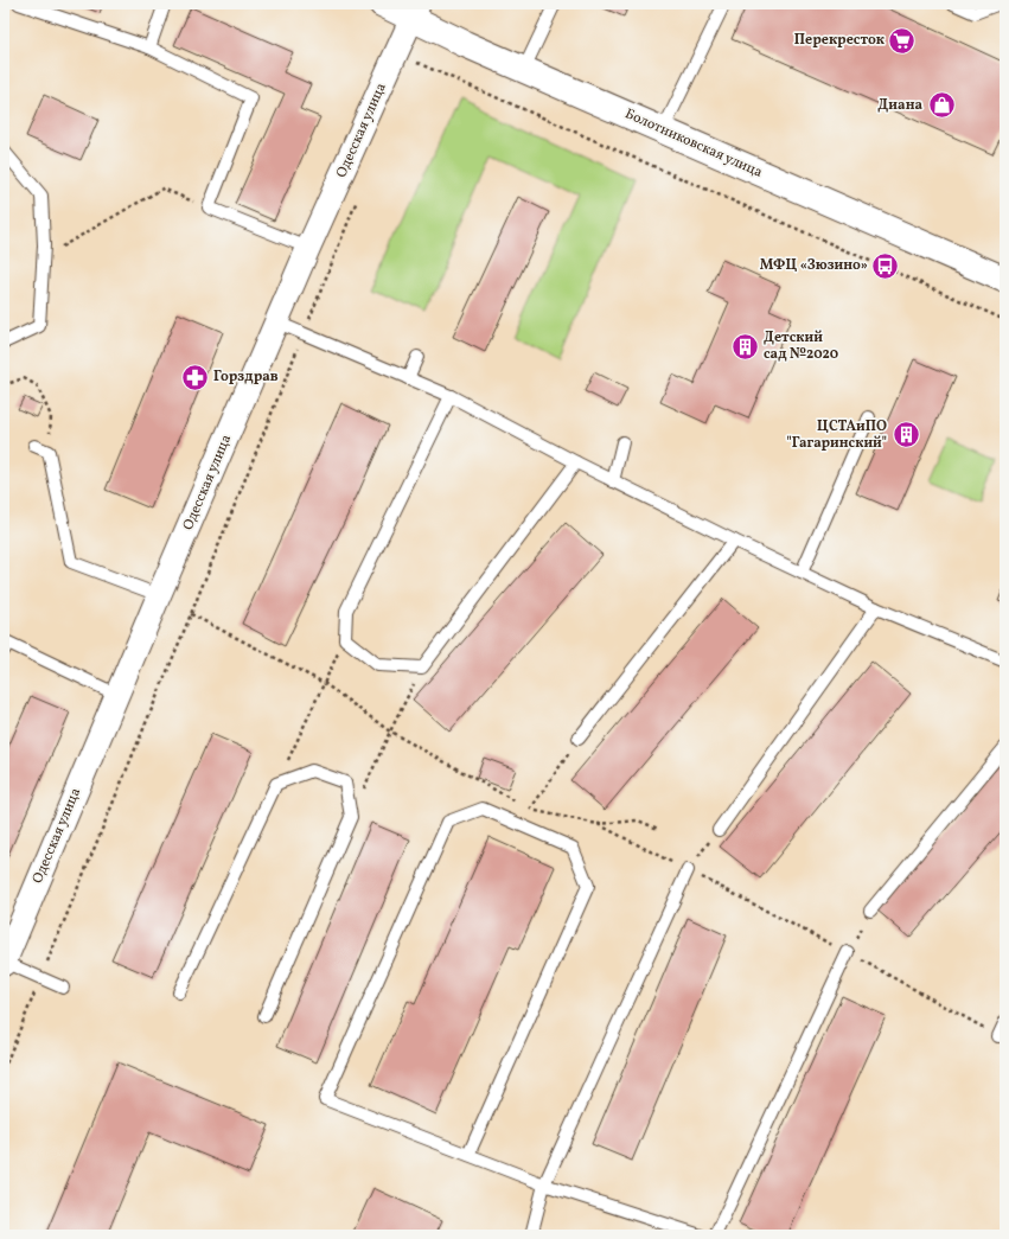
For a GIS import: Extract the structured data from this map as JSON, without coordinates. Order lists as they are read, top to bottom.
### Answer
{
  "streets": {
    "street": ["Одесская улица", "Болотниковская улица"]
  },
  "crossings": [
    ["Одесская улица", "Болотниковская улица"]
  ],
  "places": {
    "supermarket": ["Перекресток"],
    "shop": ["Диана"],
    "bus stop": ["МФЦ «Зюзино»"],
    "building": ["Детский сад №2020", "ЦСТАиПО \"Гагаринский\""],
    "pharmacy": ["Горздрав"]
  }
}
